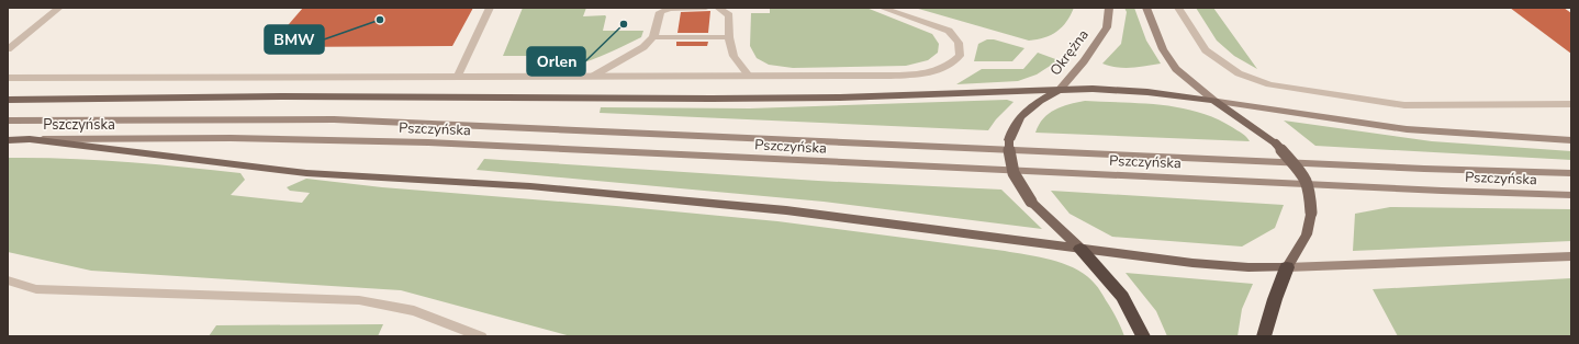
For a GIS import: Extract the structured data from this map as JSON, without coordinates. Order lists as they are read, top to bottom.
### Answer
{
  "streets": {
    "main road": ["Okrężna", "Pszczyńska"]
  },
  "places": ["BMW", "Orlen"]
}
